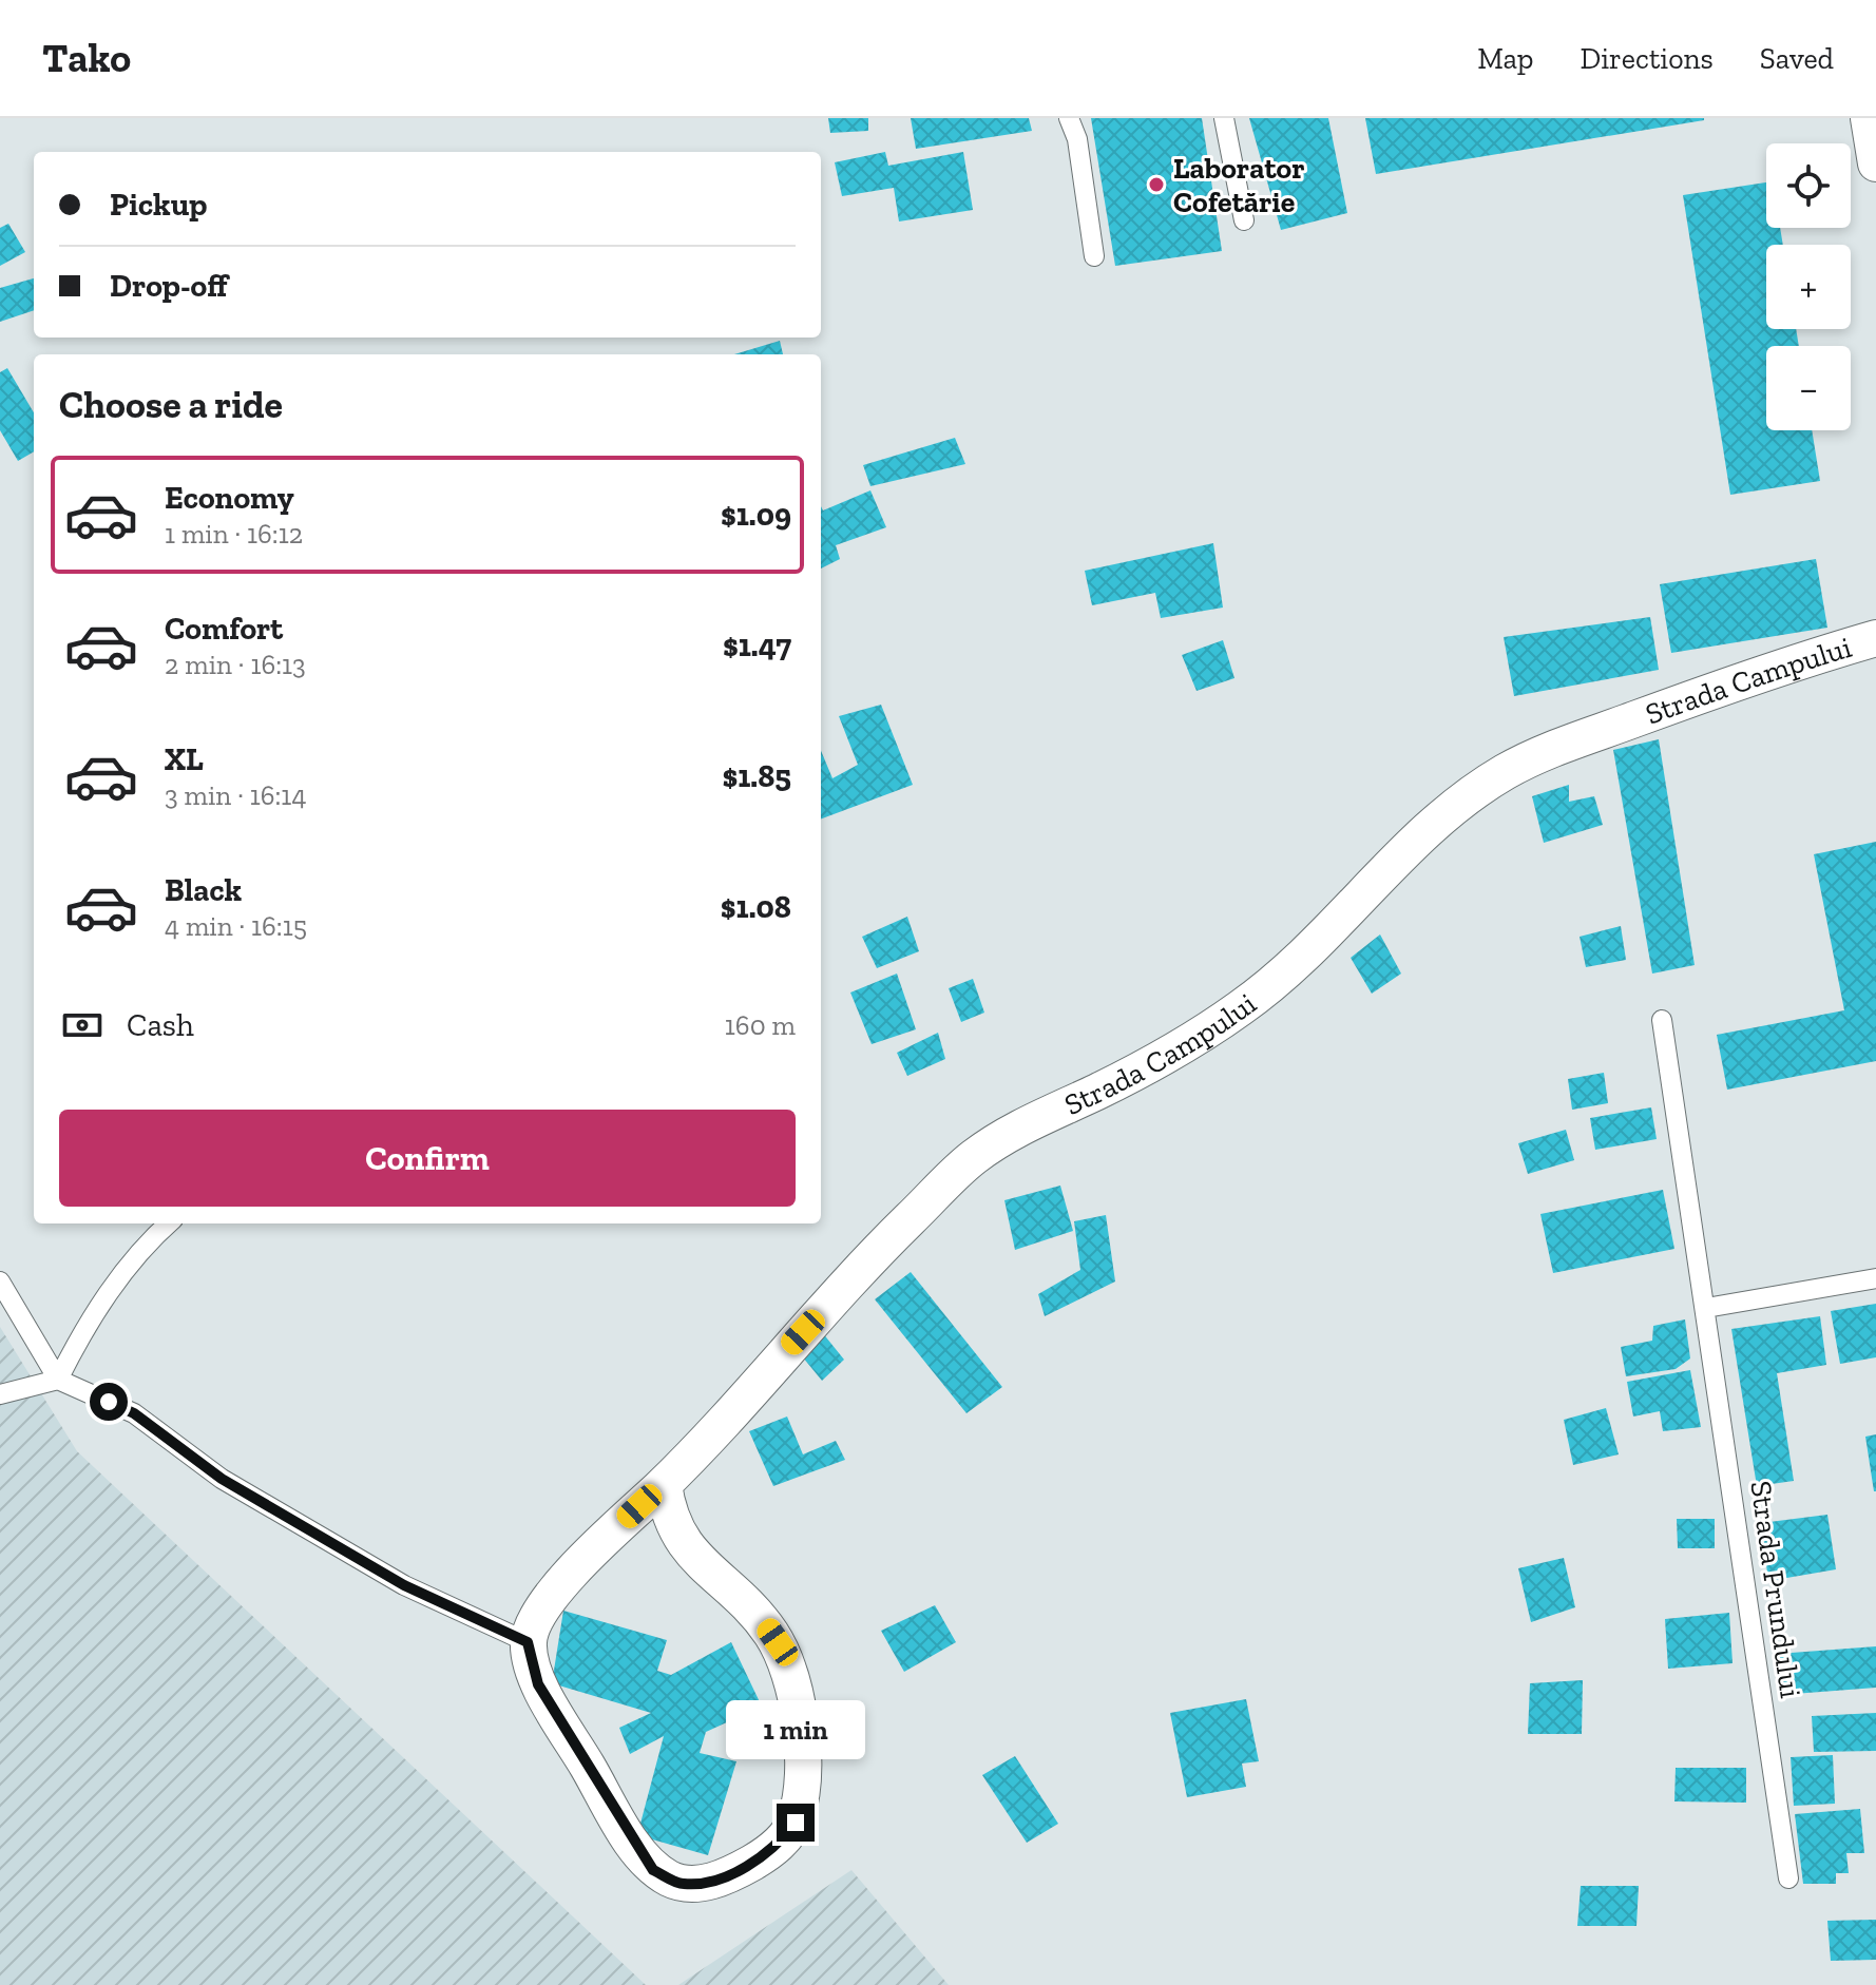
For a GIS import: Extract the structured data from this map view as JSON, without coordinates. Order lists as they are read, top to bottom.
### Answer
{
  "streets": {
    "street": ["Strada Campului"],
    "lane": ["Strada Prundului"]
  },
  "places": ["Laborator Cofetărie"],
  "page": {
    "header": "Tako",
    "nav": ["Map", "Directions", "Saved"],
    "map_buttons": ["+", "−"],
    "banner": ["Pickup", "Drop-off"],
    "heading": "Choose a ride",
    "list": [
      {
        "name": "Economy",
        "note": "1 min · 16:12",
        "value": "$1.09"
      },
      {
        "name": "Comfort",
        "note": "2 min · 16:13",
        "value": "$1.47"
      },
      {
        "name": "XL",
        "note": "3 min · 16:14",
        "value": "$1.85"
      },
      {
        "name": "Black",
        "note": "4 min · 16:15",
        "value": "$1.08"
      }
    ],
    "pay": ["Cash", "160 m"],
    "buttons": "Confirm",
    "bubble": "1 min"
  }
}
